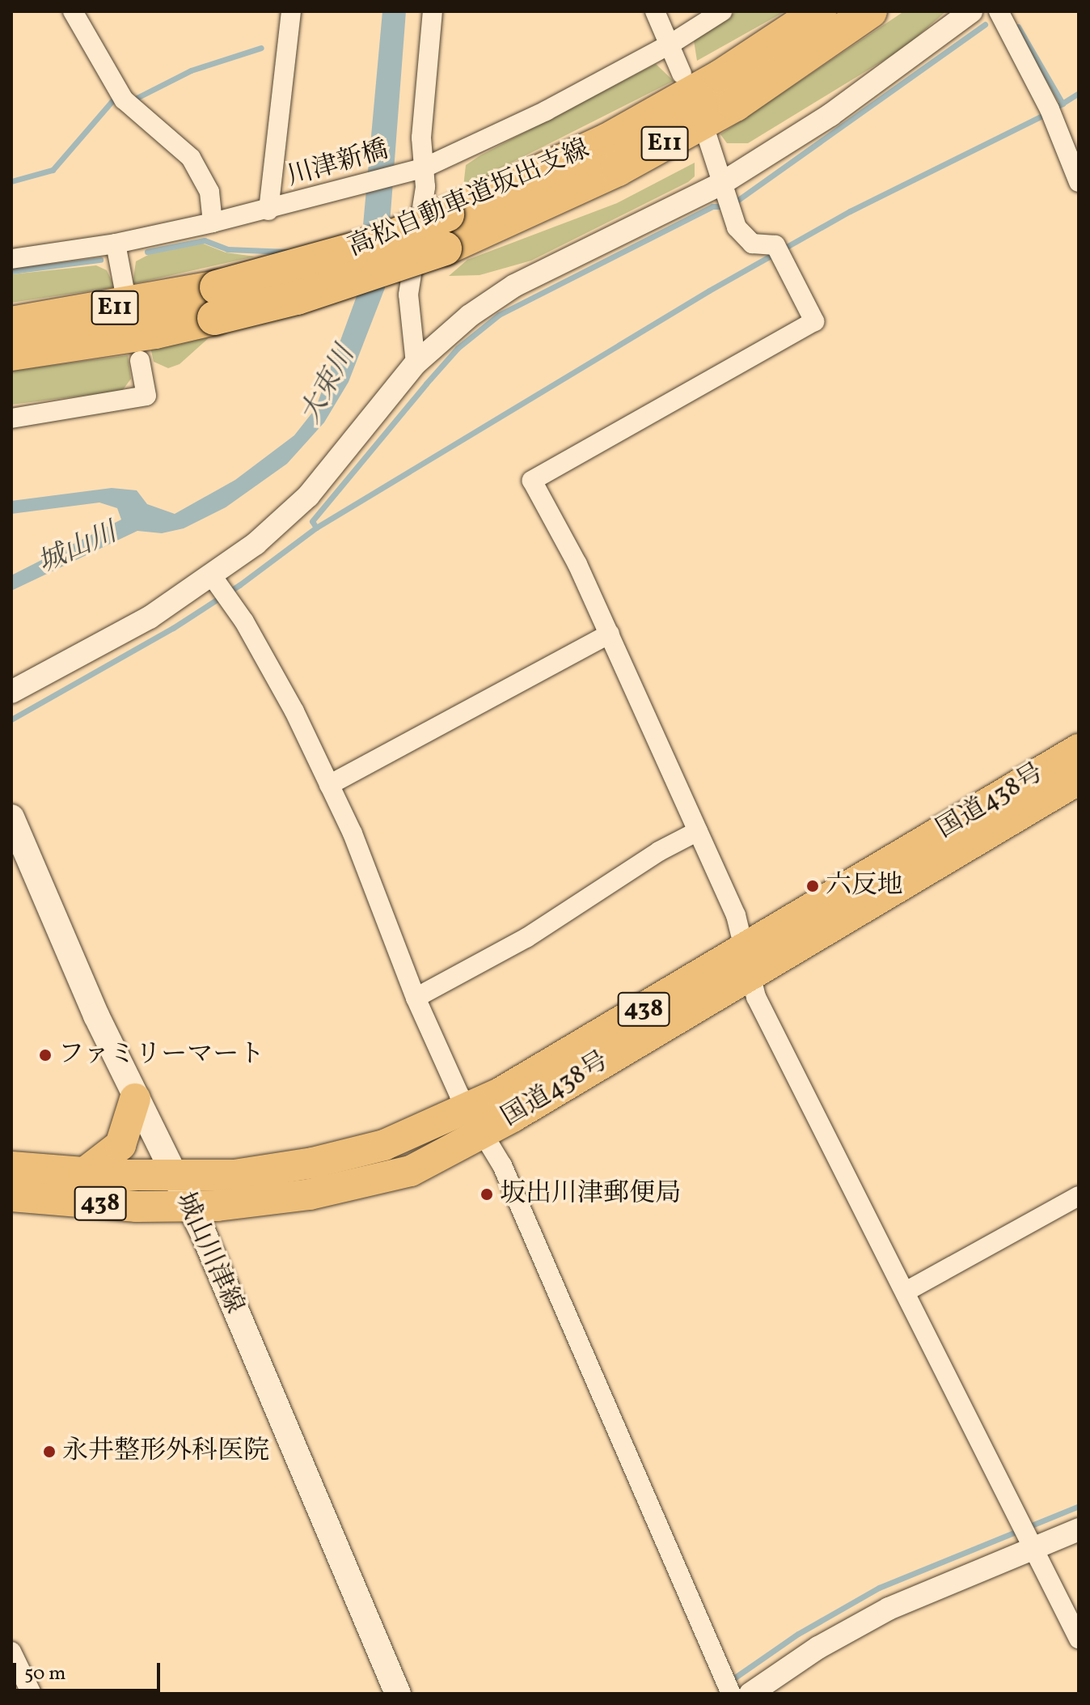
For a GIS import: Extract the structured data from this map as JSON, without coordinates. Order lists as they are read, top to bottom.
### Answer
{
  "streets": {
    "highway": [
      "E11",
      "高松自動車道坂出支線",
      "国道438号",
      "438"
    ],
    "main road": ["城山川津線"],
    "street": ["川津新橋"]
  },
  "crossings": [
    ["国道438号", "城山川津線"]
  ],
  "water": ["大束川", "城山川"],
  "places": [
    "六反地",
    "ファミリーマート",
    "坂出川津郵便局",
    "永井整形外科医院"
  ],
  "scale_bar": "50 m"
}
